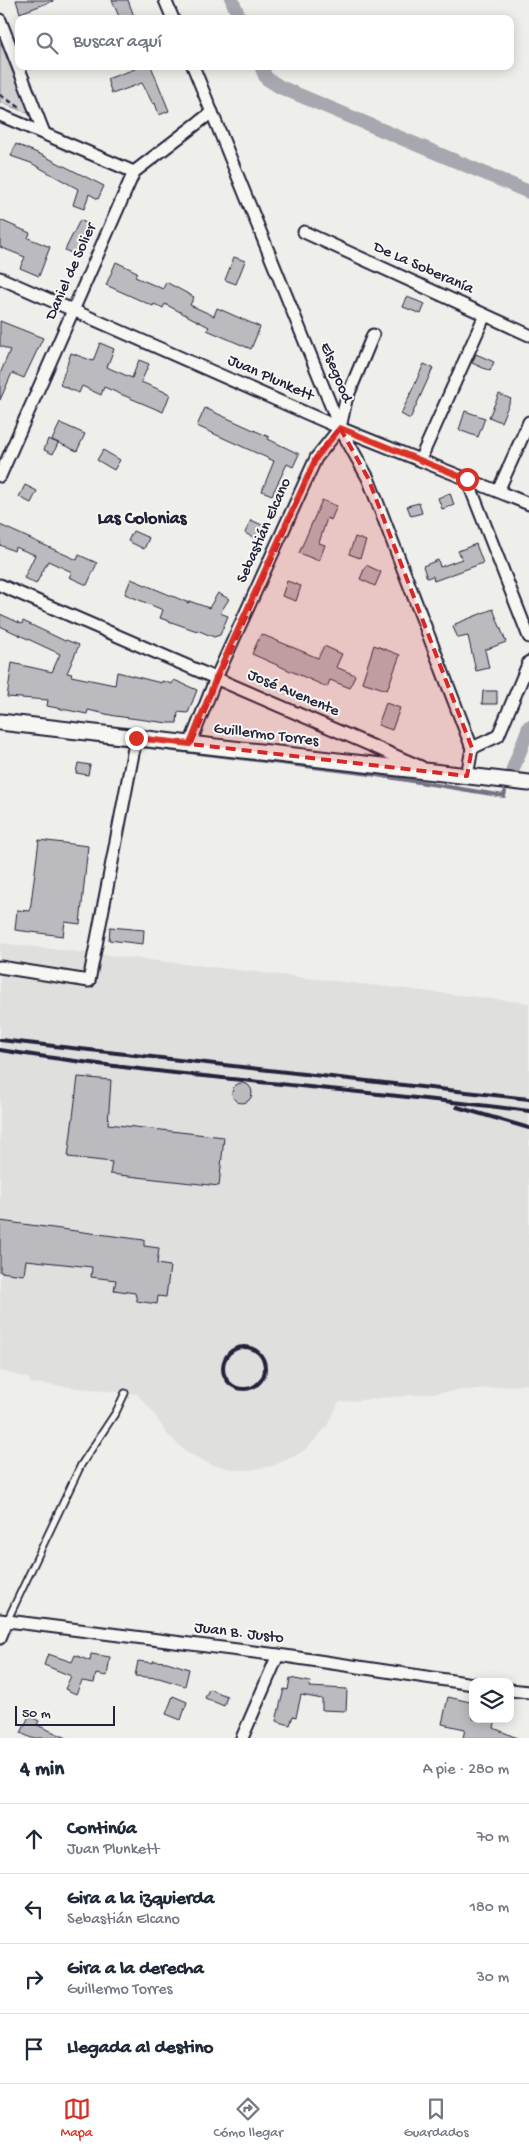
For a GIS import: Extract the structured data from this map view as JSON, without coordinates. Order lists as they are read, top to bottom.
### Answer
{
  "streets": {
    "main road": ["Guillermo Torres"],
    "street": [
      "De La Soberanía",
      "Daniel de Solier",
      "Elsegood",
      "Juan Plunkett",
      "Sebastián Elcano",
      "José Avenente",
      "Juan B. Justo"
    ]
  },
  "crossings": [
    ["Daniel de Solier", "Elsegood"],
    ["Daniel de Solier", "Juan Plunkett"],
    ["Elsegood", "Juan Plunkett"],
    ["Elsegood", "Sebastián Elcano"],
    ["Juan Plunkett", "Sebastián Elcano"],
    ["Sebastián Elcano", "José Avenente"],
    ["Sebastián Elcano", "Guillermo Torres"],
    ["José Avenente", "Guillermo Torres"]
  ],
  "districts": ["Las Colonias"],
  "scale_bar": "50 m",
  "page": {
    "search": "Buscar aquí",
    "scale": "50 m",
    "heading": ["4 min", "A pie · 280 m"],
    "list": [
      ["Continúa", "Juan Plunkett", "70 m"],
      ["Gira a la izquierda", "Sebastián Elcano", "180 m"],
      ["Gira a la derecha", "Guillermo Torres", "30 m"],
      "Llegada al destino"
    ],
    "nav": ["Mapa", "Cómo llegar", "Guardados"]
  }
}
